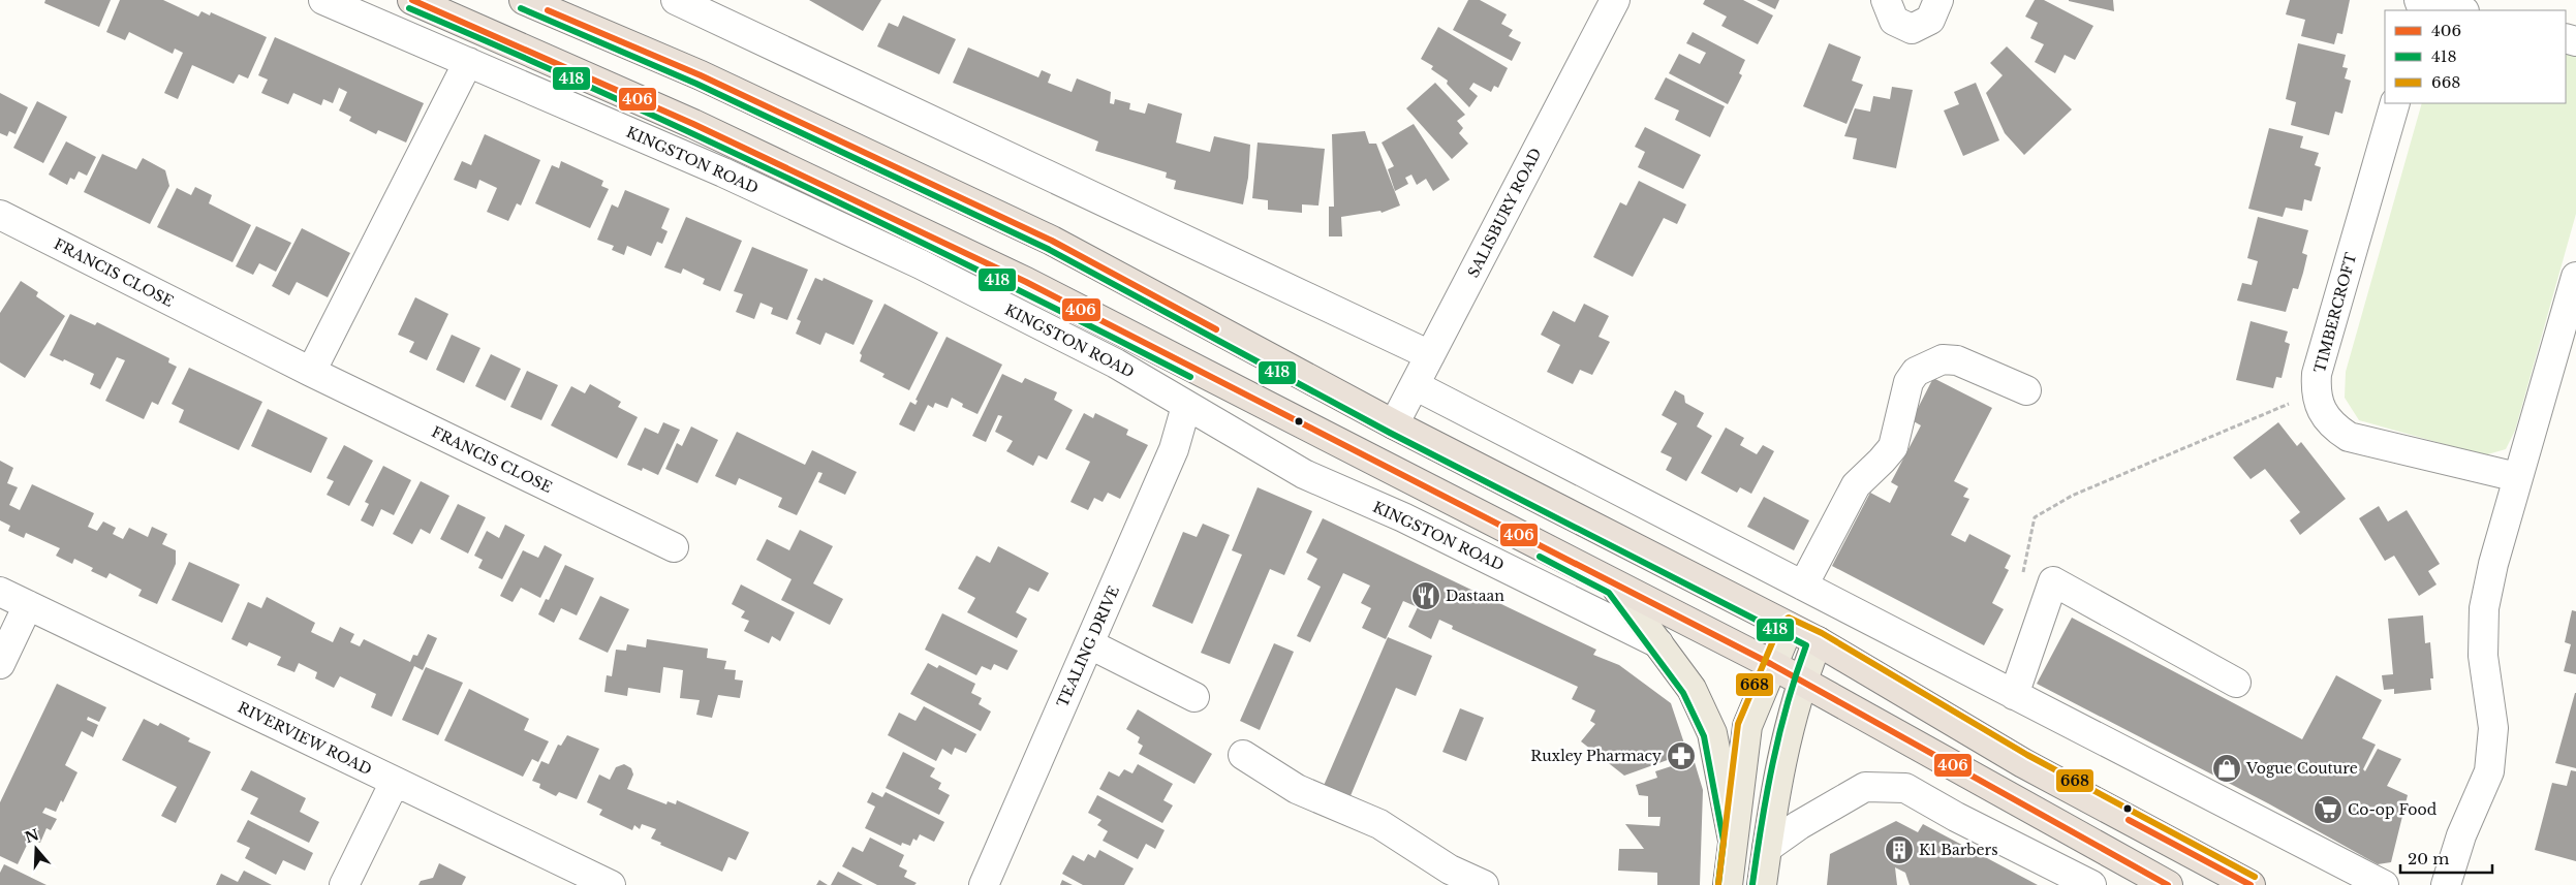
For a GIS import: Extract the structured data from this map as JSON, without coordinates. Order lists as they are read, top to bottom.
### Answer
{
  "streets": {
    "street": [
      "KINGSTON ROAD",
      "SALISBURY ROAD",
      "FRANCIS CLOSE",
      "TIMBERCROFT",
      "TEALING DRIVE",
      "RIVERVIEW ROAD"
    ]
  },
  "crossings": [
    ["KINGSTON ROAD", "TEALING DRIVE"]
  ],
  "places": {
    "restaurant": ["Dastaan"],
    "pharmacy": ["Ruxley Pharmacy"],
    "shop": ["Vogue Couture"],
    "supermarket": ["Co-op Food"],
    "building": ["K1 Barbers"]
  },
  "lines": ["transit line 406", "transit line 418", "transit line 668"],
  "legend": ["406", "418", "668"],
  "scale_bar": "20 m",
  "north": "top"
}
